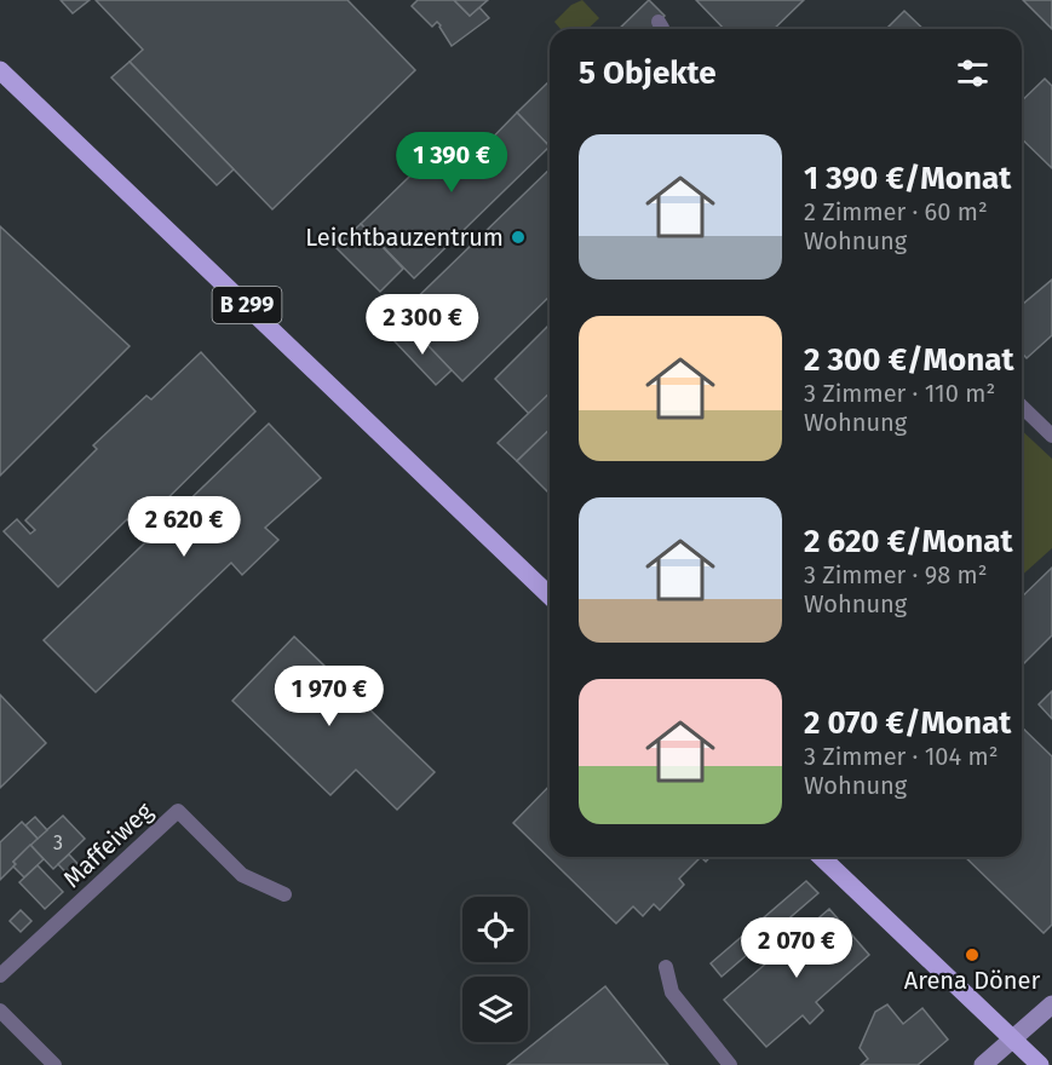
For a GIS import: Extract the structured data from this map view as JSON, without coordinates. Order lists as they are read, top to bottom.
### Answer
{
  "streets": {
    "main road": ["B 299"],
    "street": ["Maffeiweg"]
  },
  "places": ["Leichtbauzentrum", "Arena Döner"],
  "house_numbers": ["3"],
  "page": {
    "heading": "5 Objekte",
    "list": [
      {
        "name": "1 390 €/Monat",
        "note": "2 Zimmer · 60 m² · Wohnung"
      },
      {
        "name": "2 300 €/Monat",
        "note": "3 Zimmer · 110 m² · Wohnung"
      },
      {
        "name": "2 620 €/Monat",
        "note": "3 Zimmer · 98 m² · Wohnung"
      },
      {
        "name": "2 070 €/Monat",
        "note": "3 Zimmer · 104 m² · Wohnung"
      }
    ],
    "price": [
      "1 390 €",
      "2 300 €",
      "2 620 €",
      "1 970 €",
      "2 070 €"
    ]
  }
}
